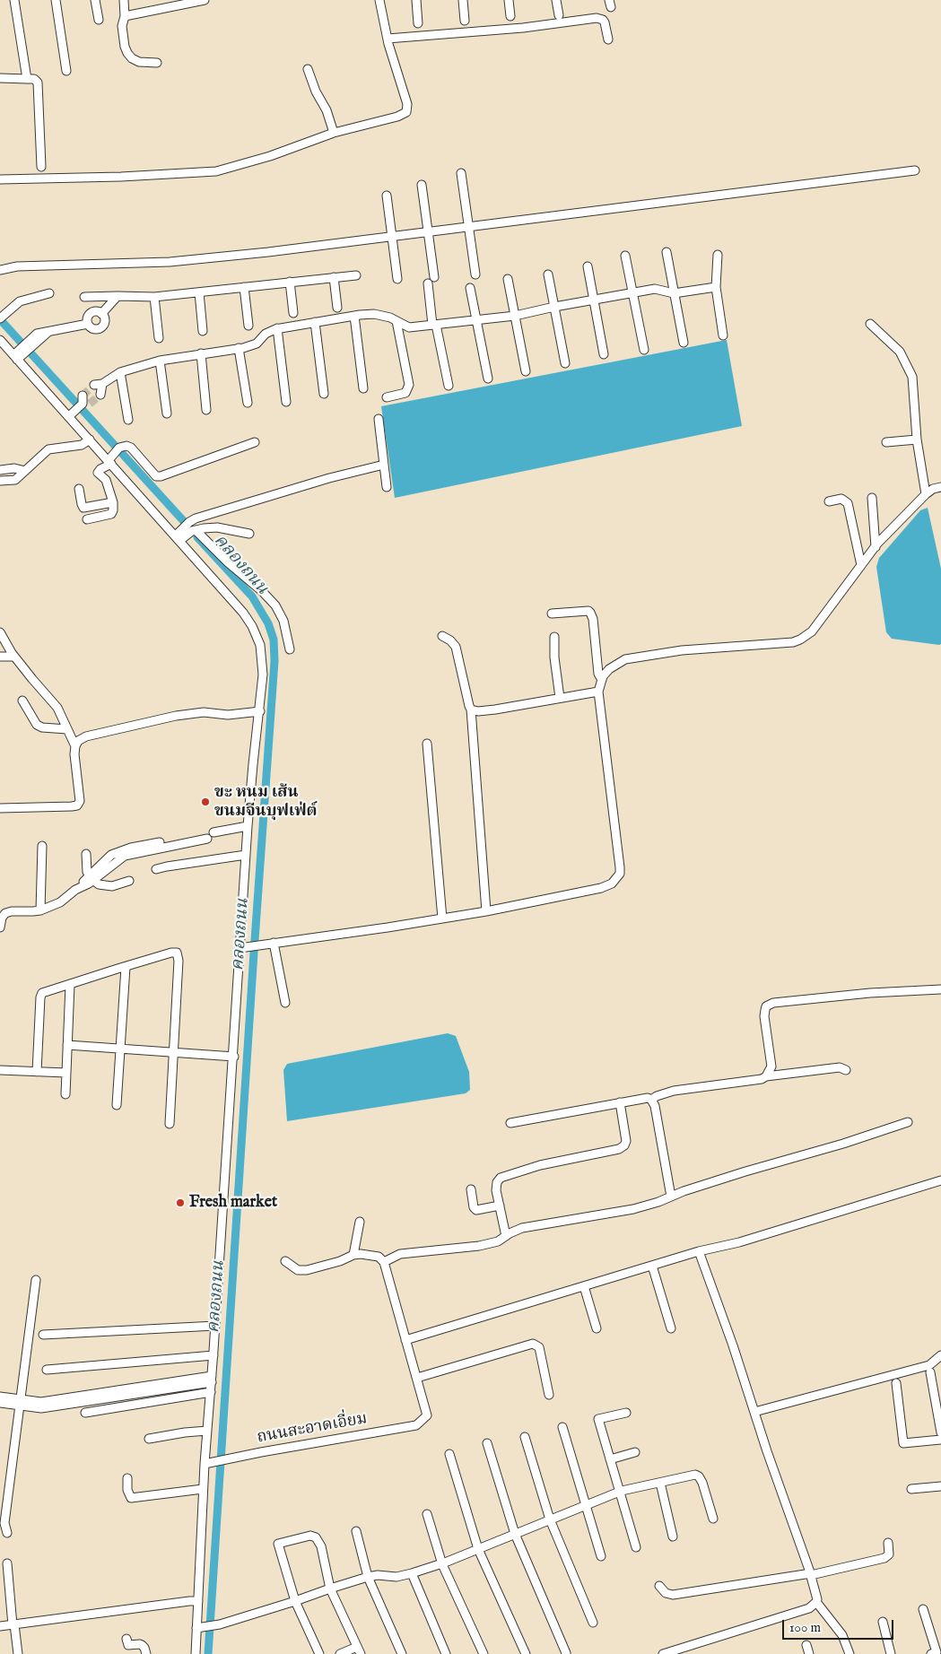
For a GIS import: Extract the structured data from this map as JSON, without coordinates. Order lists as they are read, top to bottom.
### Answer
{
  "streets": {
    "street": ["ถนนสะอาดเอี่ยม"]
  },
  "water": ["คลองถนน"],
  "places": ["ขะ หนม เส้น ขนมจีนบุฟเฟ่ต์", "Fresh market"],
  "scale_bar": "100 m"
}
